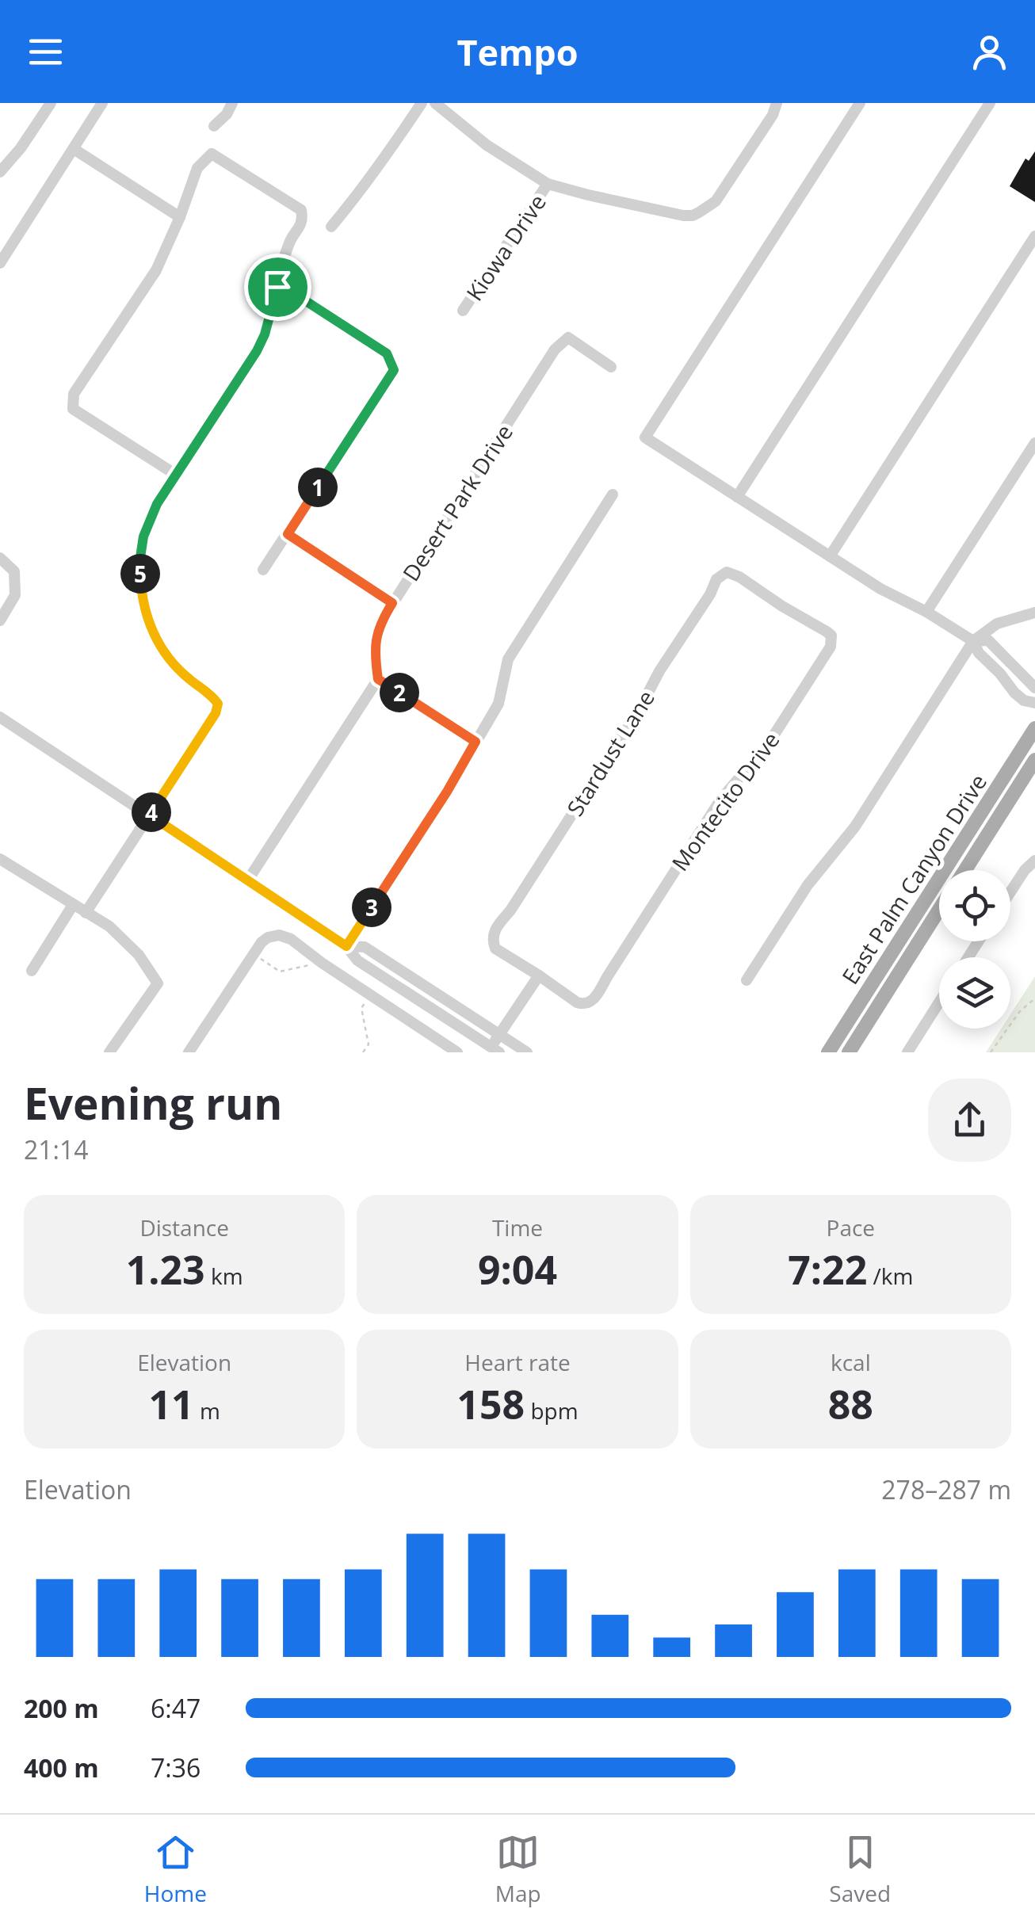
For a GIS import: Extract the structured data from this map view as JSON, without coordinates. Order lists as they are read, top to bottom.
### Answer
{
  "streets": {
    "main road": ["East Palm Canyon Drive"],
    "street": [
      "Kiowa Drive",
      "Desert Park Drive",
      "Stardust Lane",
      "Montecito Drive"
    ]
  },
  "crossings": [
    ["Stardust Lane", "Montecito Drive"]
  ],
  "page": {
    "header": "Tempo",
    "pins": [
      "1",
      "5",
      "2",
      "4",
      "3"
    ],
    "heading": ["Evening run", "21:14"],
    "stats": [
      ["Distance", "1.23 km"],
      ["Time", "9:04"],
      ["Pace", "7:22 /km"],
      ["Elevation", "11 m"],
      ["Heart rate", "158 bpm"],
      ["kcal", "88"]
    ],
    "chart": ["Elevation", "278–287 m"],
    "list": [
      {
        "name": "200 m",
        "note": "6:47"
      },
      {
        "name": "400 m",
        "note": "7:36"
      }
    ],
    "tabs": ["Home", "Map", "Saved"]
  }
}
